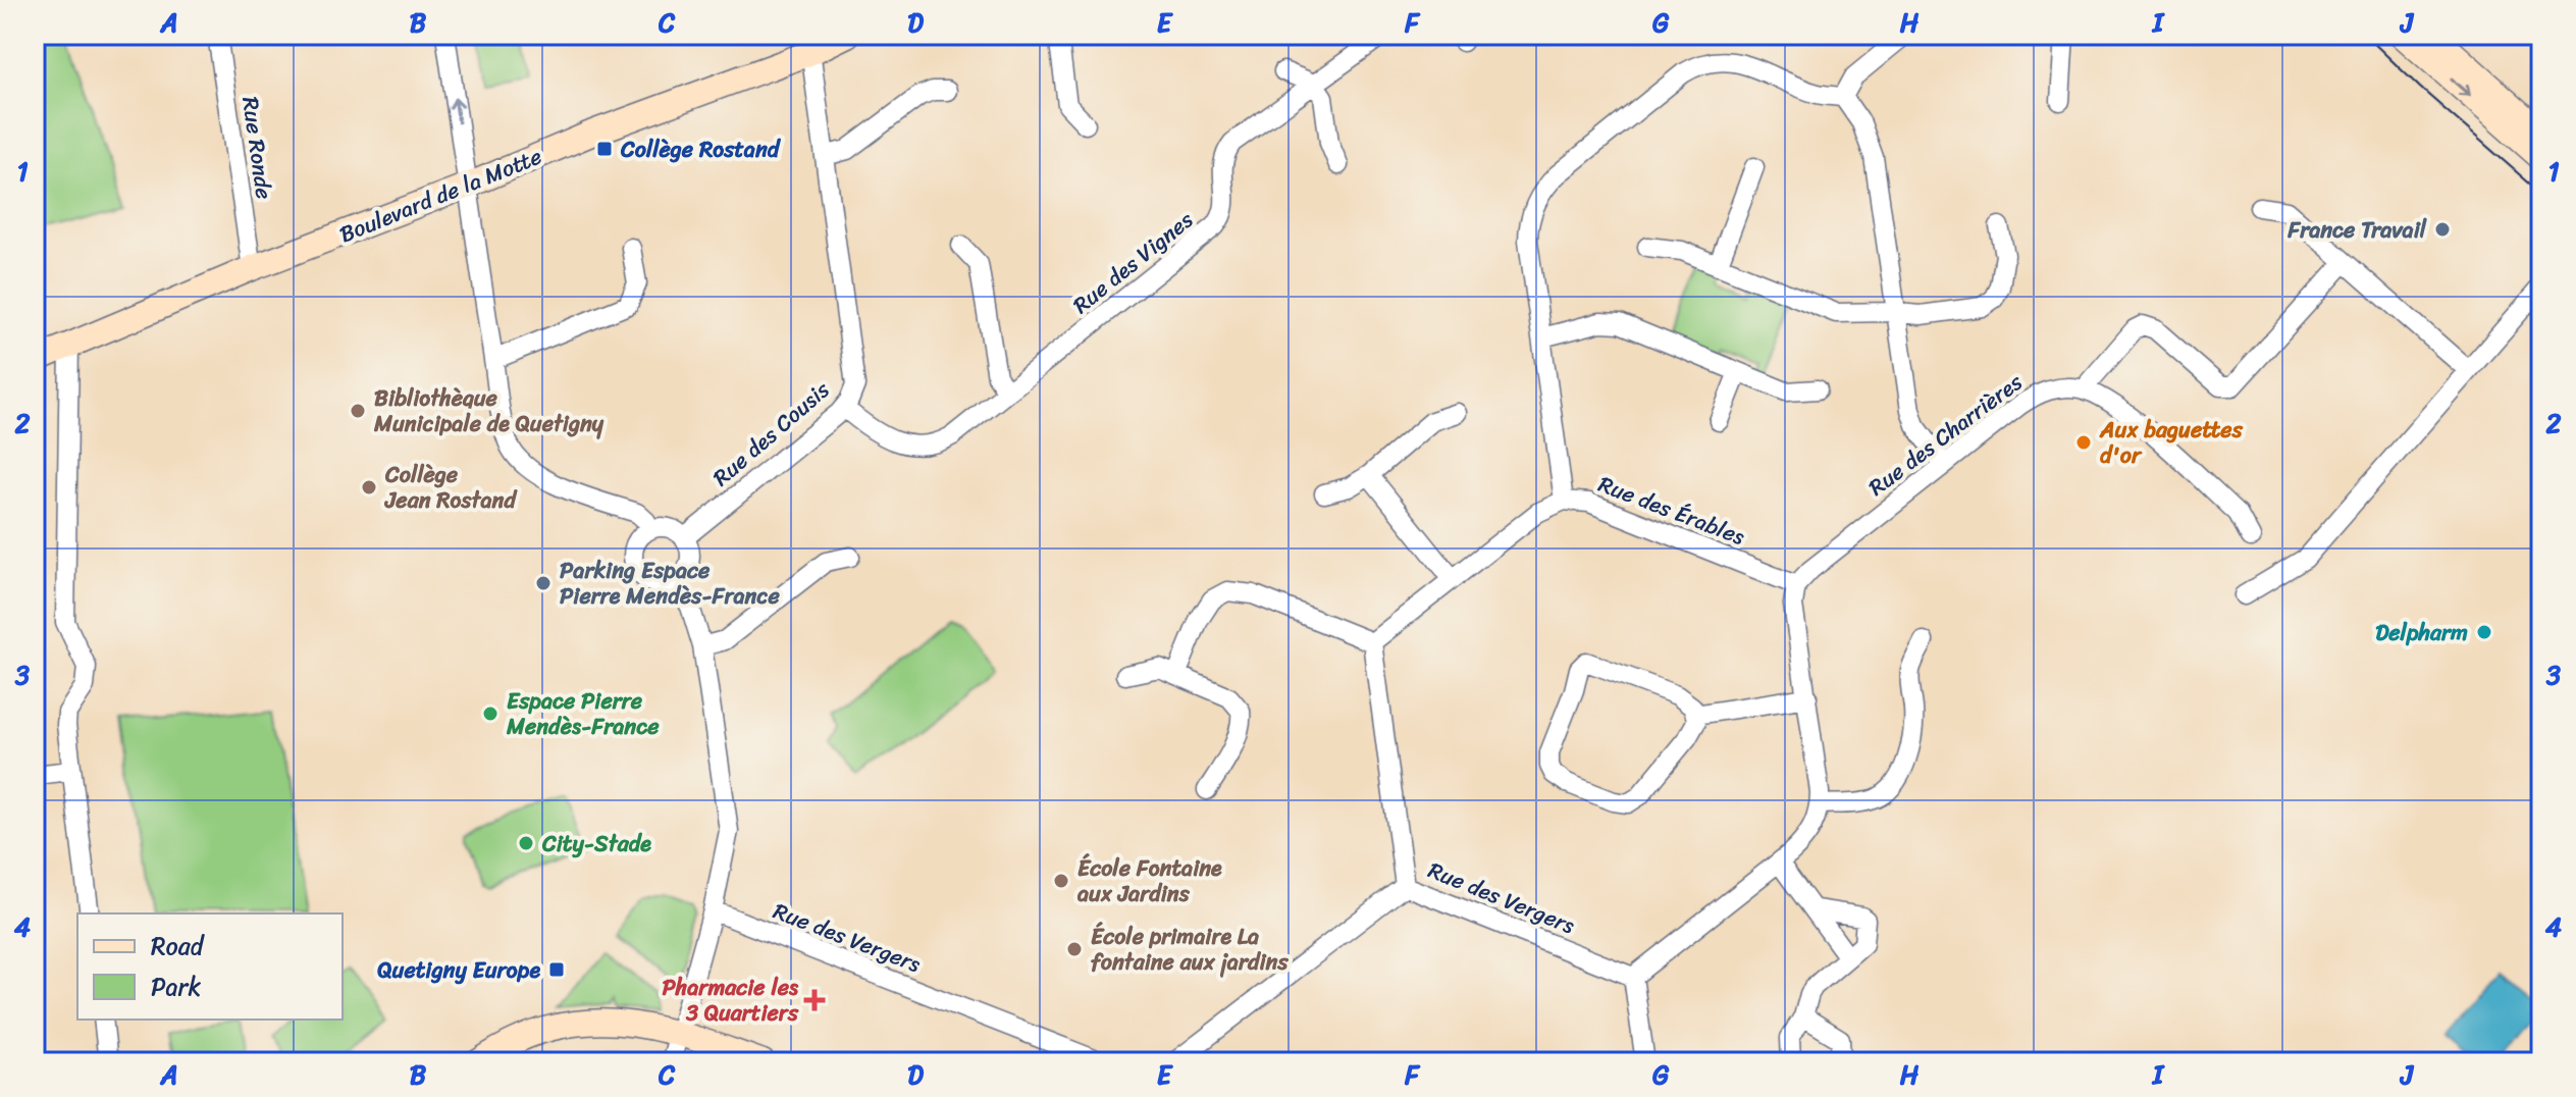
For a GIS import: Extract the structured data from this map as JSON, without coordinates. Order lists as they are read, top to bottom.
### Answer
{
  "streets": {
    "street": [
      "Rue Ronde",
      "Boulevard de la Motte",
      "Rue des Vignes",
      "Rue des Cousis",
      "Rue des Charrières",
      "Rue des Érables",
      "Rue des Vergers"
    ]
  },
  "crossings": [
    ["Rue Ronde", "Boulevard de la Motte"],
    ["Boulevard de la Motte", "Rue des Cousis"],
    ["Rue des Vignes", "Rue des Cousis"],
    ["Rue des Charrières", "Rue des Érables"]
  ],
  "places": {
    "transit": ["Collège Rostand", "Quetigny Europe"],
    "other": [
      "France Travail",
      "Bibliothèque Municipale de Quetigny",
      "Aux baguettes d'or",
      "Collège Jean Rostand",
      "Parking Espace Pierre Mendès-France",
      "Delpharm",
      "Espace Pierre Mendès-France",
      "City-Stade",
      "École Fontaine aux Jardins",
      "École primaire La fontaine aux jardins"
    ],
    "health": ["Pharmacie les 3 Quartiers"]
  },
  "legend": ["Road", "Park"],
  "grid": {
    "columns": [
      "A",
      "B",
      "C",
      "D",
      "E",
      "F",
      "G",
      "H",
      "I",
      "J"
    ],
    "rows": [
      "1",
      "2",
      "3",
      "4"
    ]
  }
}
